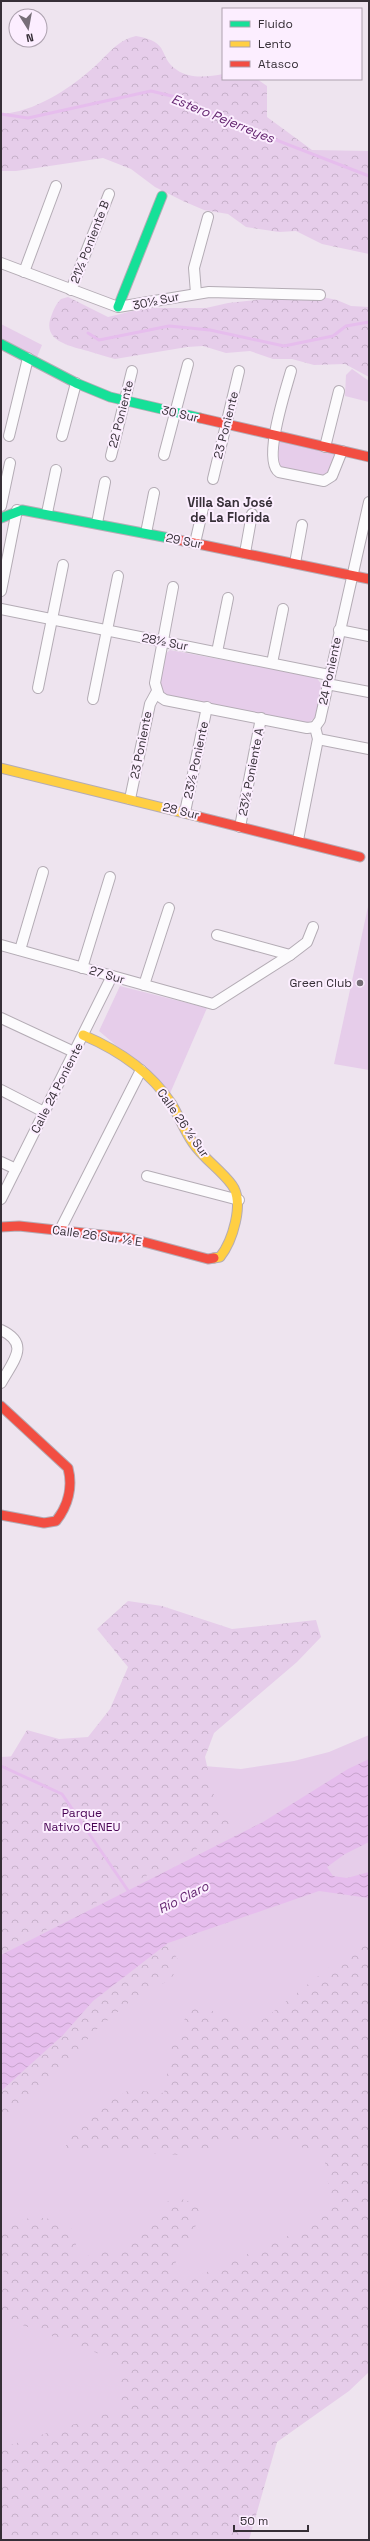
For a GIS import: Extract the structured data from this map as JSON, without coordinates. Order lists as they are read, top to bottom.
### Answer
{
  "streets": {
    "street": [
      "21½ Poniente B",
      "30½ Sur",
      "22 Poniente",
      "30 Sur",
      "23 Poniente",
      "29 Sur",
      "28½ Sur",
      "24 Poniente",
      "23½ Poniente",
      "23½ Poniente A",
      "28 Sur",
      "27 Sur",
      "Calle 24 Poniente",
      "Calle 26 ½ Sur",
      "Calle 26 Sur ½ E"
    ]
  },
  "crossings": [
    ["21½ Poniente B", "30½ Sur"],
    ["22 Poniente", "30 Sur"],
    ["30 Sur", "23 Poniente"],
    ["23 Poniente", "28½ Sur"],
    ["23 Poniente", "28 Sur"],
    ["29 Sur", "24 Poniente"],
    ["28½ Sur", "24 Poniente"],
    ["23½ Poniente", "28 Sur"],
    ["23½ Poniente A", "28 Sur"],
    ["27 Sur", "Calle 24 Poniente"],
    ["Calle 24 Poniente", "Calle 26 ½ Sur"],
    ["Calle 26 ½ Sur", "Calle 26 Sur ½ E"]
  ],
  "districts": ["Villa San José de La Florida"],
  "water": ["Estero Pejerreyes", "Río Claro"],
  "parks": ["Parque Nativo CENEU"],
  "places": ["Green Club"],
  "legend": ["Fluido", "Lento", "Atasco"],
  "scale_bar": "50 m",
  "north": "bottom"
}
